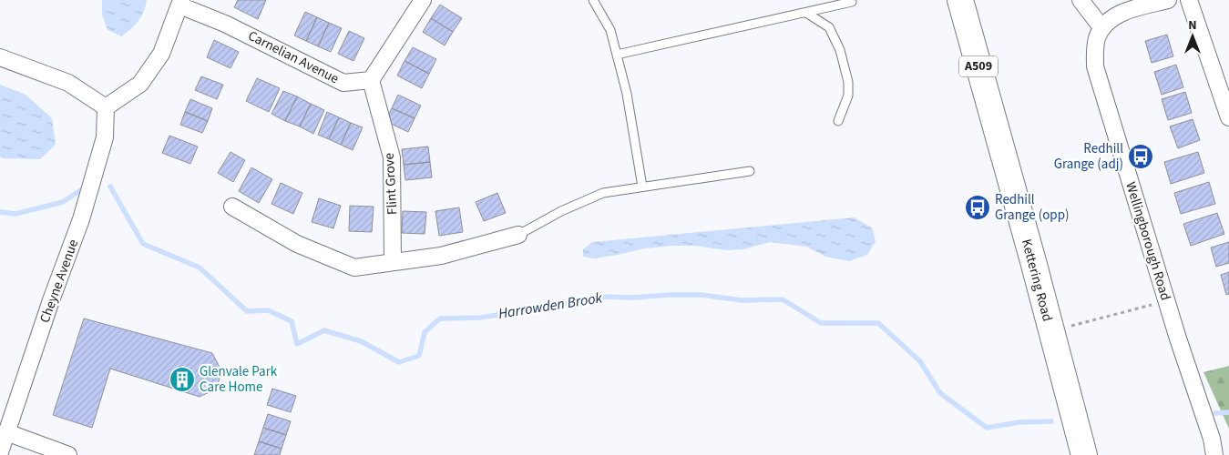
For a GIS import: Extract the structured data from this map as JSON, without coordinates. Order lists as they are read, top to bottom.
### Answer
{
  "streets": {
    "highway": ["A509", "Kettering Road"],
    "street": [
      "Carnelian Avenue",
      "Flint Grove",
      "Wellingborough Road",
      "Cheyne Avenue"
    ]
  },
  "crossings": [
    ["Carnelian Avenue", "Flint Grove"]
  ],
  "water": ["Harrowden Brook"],
  "places": {
    "bus stop": ["Redhill Grange (adj)", "Redhill Grange (opp)"],
    "building": ["Glenvale Park Care Home"]
  },
  "north": "top"
}
